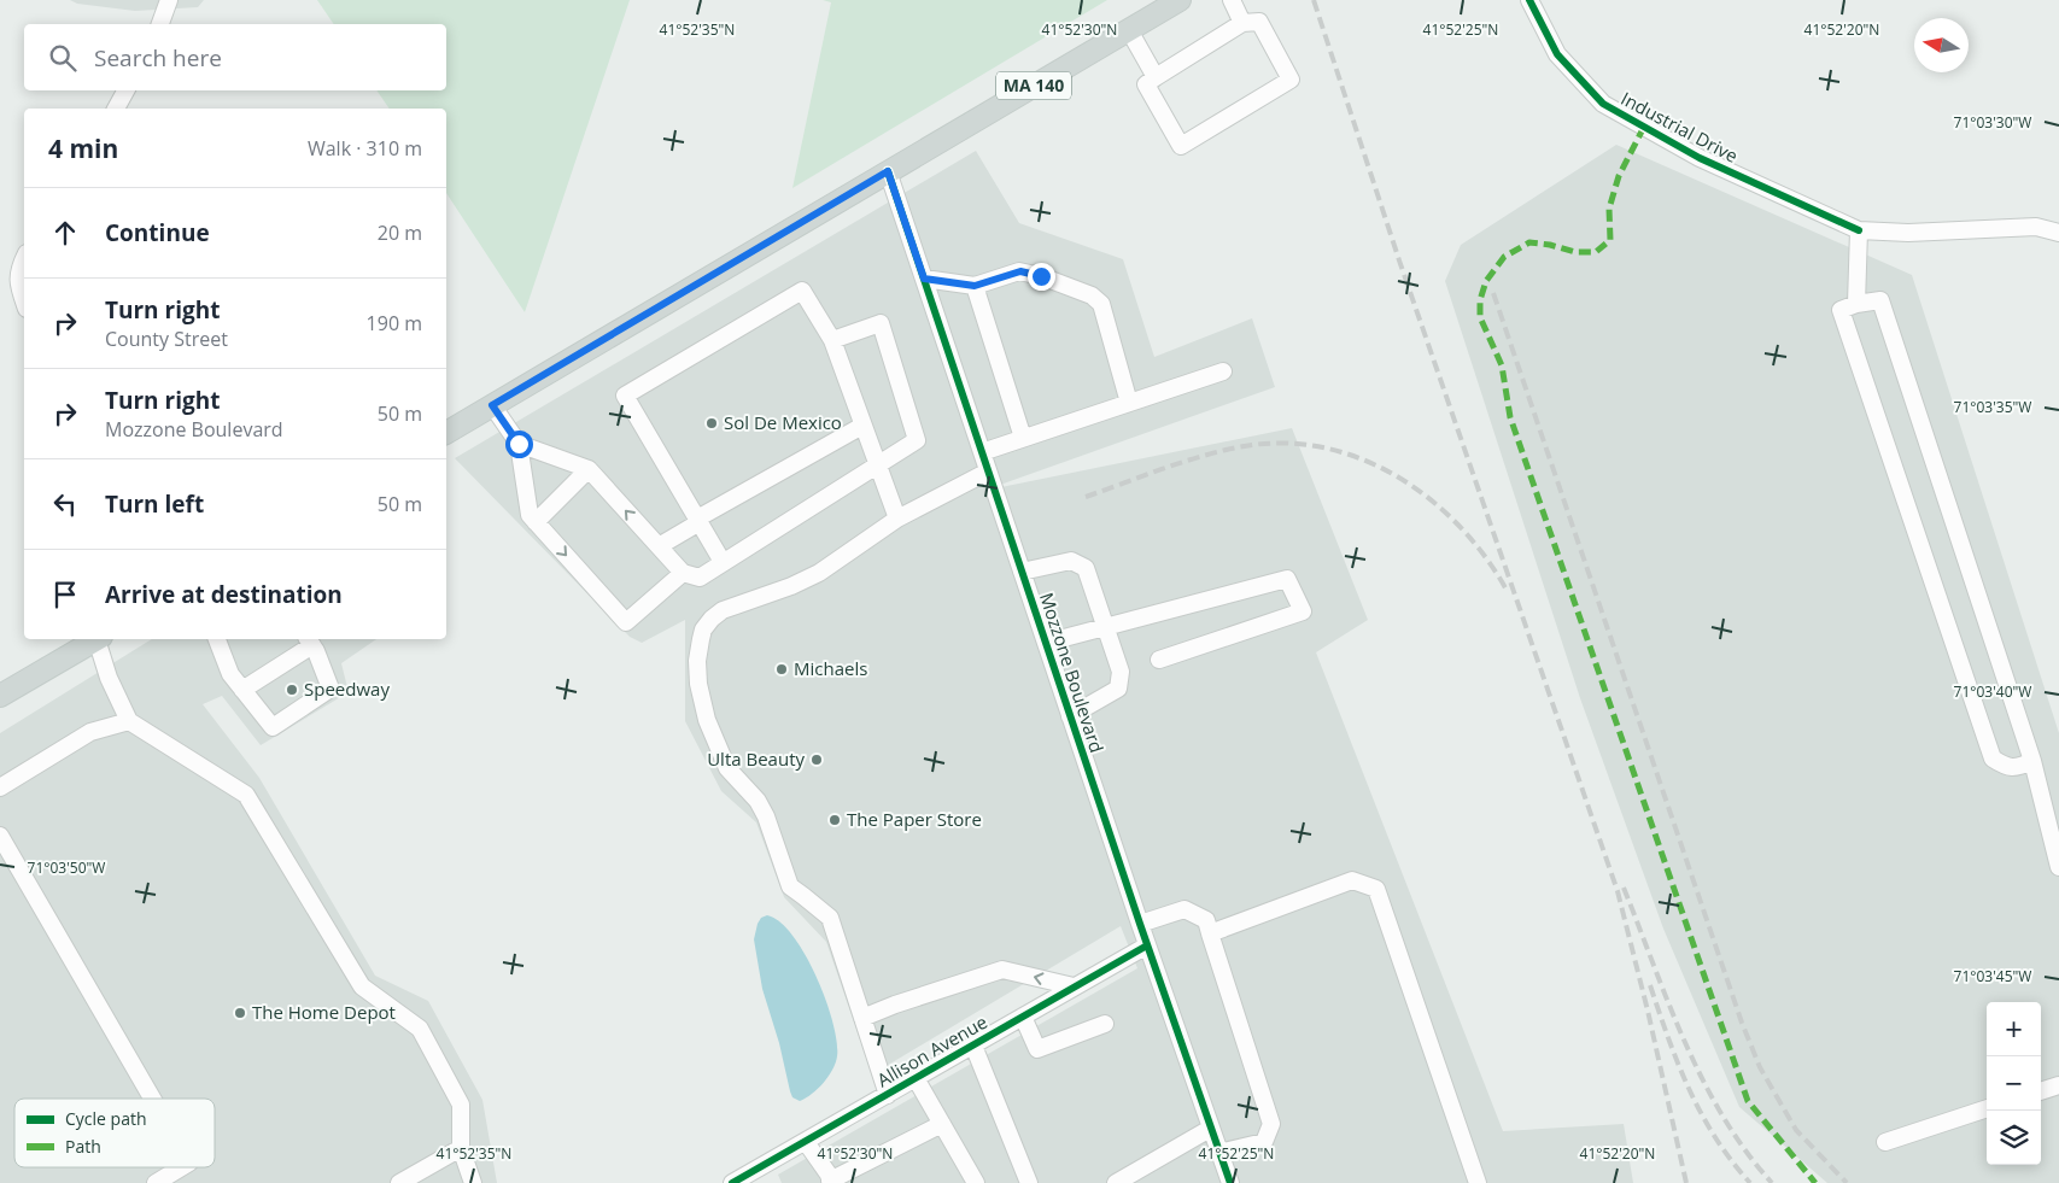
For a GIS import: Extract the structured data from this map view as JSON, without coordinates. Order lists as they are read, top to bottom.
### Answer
{
  "streets": {
    "main road": ["MA 140"],
    "street": ["Industrial Drive", "Mozzone Boulevard", "Allison Avenue"]
  },
  "crossings": [
    ["MA 140", "Mozzone Boulevard"],
    ["Mozzone Boulevard", "Allison Avenue"]
  ],
  "places": [
    "Sol De Mexico",
    "Michaels",
    "Speedway",
    "Ulta Beauty",
    "The Paper Store",
    "The Home Depot"
  ],
  "legend": ["Cycle path", "Path"],
  "north": "left",
  "page": {
    "search": "Search here",
    "heading": ["4 min", "Walk · 310 m"],
    "list": [
      ["Continue", "20 m"],
      ["Turn right", "County Street", "190 m"],
      ["Turn right", "Mozzone Boulevard", "50 m"],
      ["Turn left", "50 m"],
      "Arrive at destination"
    ],
    "map_buttons": ["+", "−"]
  },
  "coordinates": [
    "41°52'35\"N",
    "41°52'30\"N",
    "41°52'25\"N",
    "41°52'20\"N",
    "71°03'30\"W",
    "71°03'35\"W",
    "71°03'40\"W",
    "71°03'50\"W",
    "71°03'45\"W"
  ]
}
